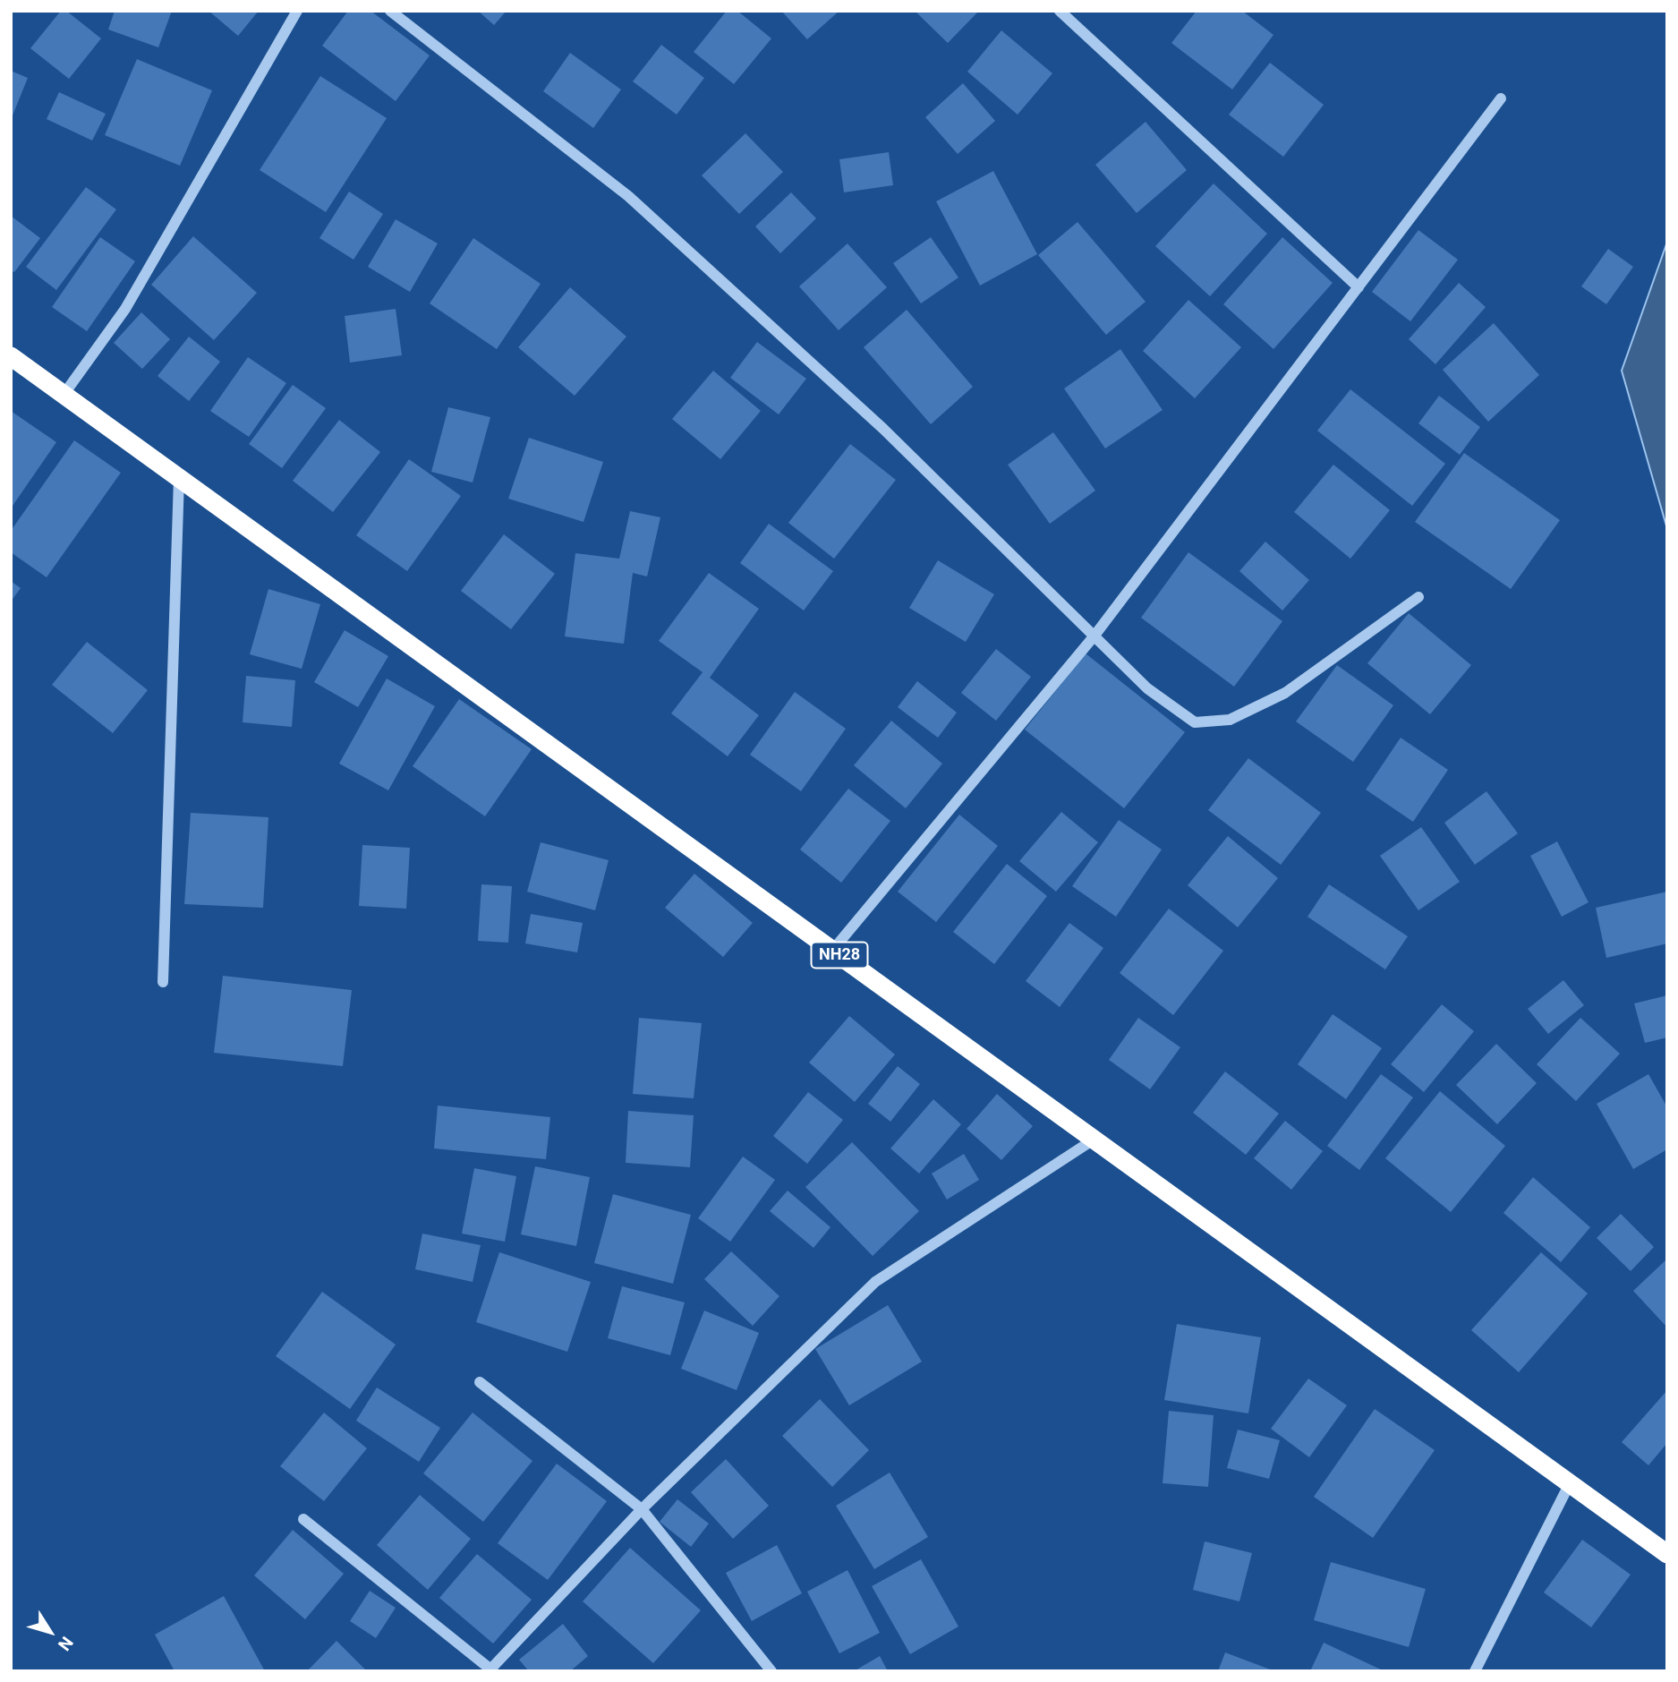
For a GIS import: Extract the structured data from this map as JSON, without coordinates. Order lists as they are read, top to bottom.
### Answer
{
  "streets": {
    "highway": ["NH28"]
  },
  "north": "bottom right"
}
